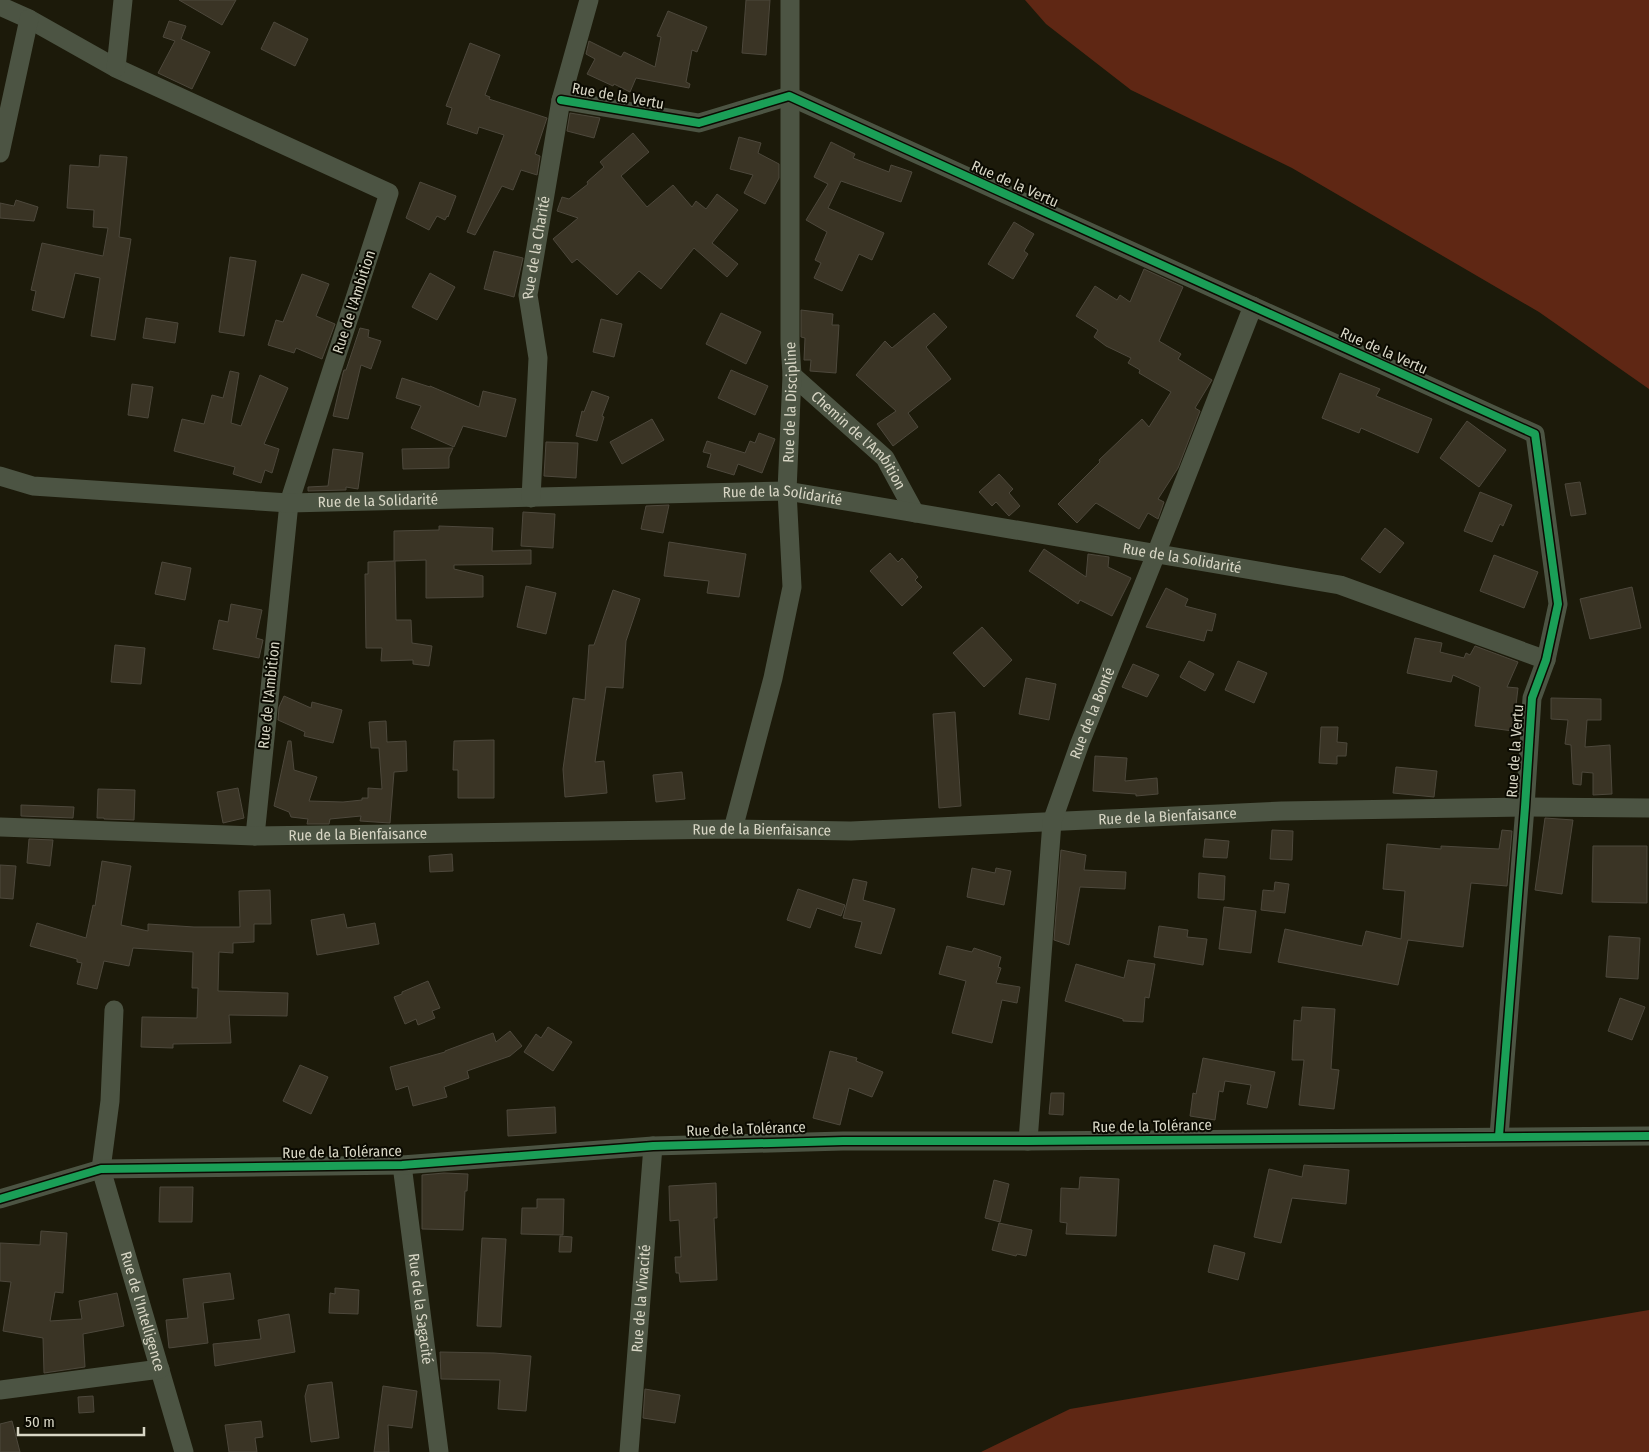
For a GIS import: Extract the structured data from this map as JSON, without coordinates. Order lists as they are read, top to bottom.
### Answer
{
  "streets": {
    "street": [
      "Rue de la Vertu",
      "Rue de la Charité",
      "Rue de l'Ambition",
      "Rue de la Discipline",
      "Chemin de l'Ambition",
      "Rue de la Solidarité",
      "Rue de la Bonté",
      "Rue de la Bienfaisance",
      "Rue de la Tolérance",
      "Rue de la Vivacité",
      "Rue de la Sagacité",
      "Rue de l'Intelligence"
    ]
  },
  "crossings": [
    ["Rue de la Vertu", "Rue de la Charité"],
    ["Rue de la Vertu", "Rue de la Discipline"],
    ["Rue de la Vertu", "Rue de la Solidarité"],
    ["Rue de la Vertu", "Rue de la Bonté"],
    ["Rue de la Vertu", "Rue de la Bienfaisance"],
    ["Rue de la Vertu", "Rue de la Tolérance"],
    ["Rue de la Charité", "Rue de la Solidarité"],
    ["Rue de l'Ambition", "Rue de la Solidarité"],
    ["Rue de l'Ambition", "Rue de la Bienfaisance"],
    ["Rue de la Discipline", "Chemin de l'Ambition"],
    ["Rue de la Discipline", "Rue de la Solidarité"],
    ["Rue de la Discipline", "Rue de la Bienfaisance"],
    ["Chemin de l'Ambition", "Rue de la Solidarité"],
    ["Rue de la Solidarité", "Rue de la Bonté"],
    ["Rue de la Bonté", "Rue de la Bienfaisance"],
    ["Rue de la Bonté", "Rue de la Tolérance"],
    ["Rue de la Tolérance", "Rue de la Vivacité"],
    ["Rue de la Tolérance", "Rue de la Sagacité"],
    ["Rue de la Tolérance", "Rue de l'Intelligence"]
  ],
  "scale_bar": "50 m"
}
